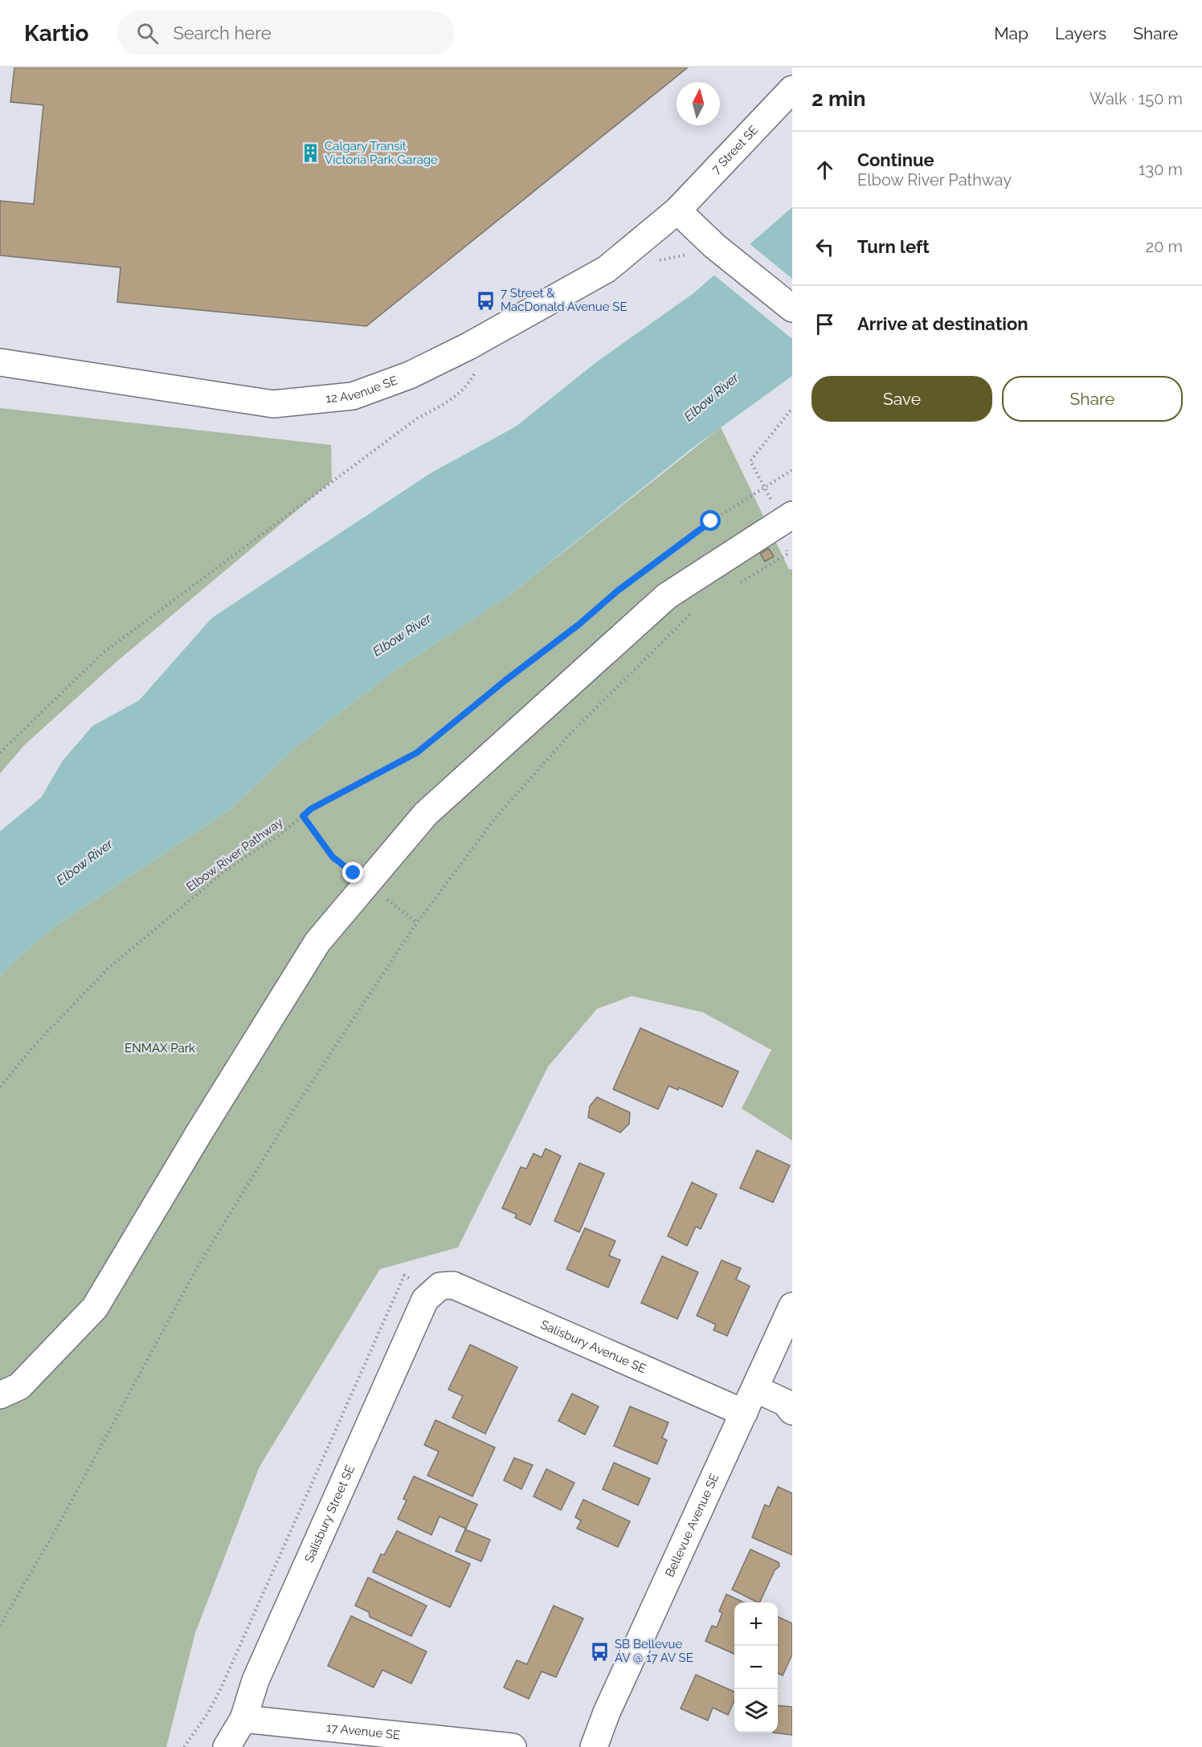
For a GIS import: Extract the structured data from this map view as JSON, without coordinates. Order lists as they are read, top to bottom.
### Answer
{
  "streets": {
    "street": [
      "7 Street SE",
      "12 Avenue SE",
      "Salisbury Avenue SE",
      "Salisbury Street SE",
      "Bellevue Avenue SE",
      "17 Avenue SE"
    ],
    "path": ["Elbow River Pathway"]
  },
  "crossings": [
    ["7 Street SE", "12 Avenue SE"],
    ["Salisbury Avenue SE", "Salisbury Street SE"],
    ["Salisbury Avenue SE", "Bellevue Avenue SE"],
    ["Salisbury Street SE", "17 Avenue SE"]
  ],
  "water": ["Elbow River"],
  "parks": ["ENMAX Park"],
  "places": {
    "building": ["Calgary Transit Victoria Park Garage"],
    "bus stop": ["7 Street & MacDonald Avenue SE", "SB Bellevue AV @ 17 AV SE"]
  },
  "north": "top",
  "page": {
    "header": "Kartio",
    "search": "Search here",
    "nav": ["Map", "Layers", "Share"],
    "heading": ["2 min", "Walk · 150 m"],
    "list": [
      ["Continue", "Elbow River Pathway", "130 m"],
      ["Turn left", "20 m"],
      "Arrive at destination"
    ],
    "buttons": ["Save", "Share"],
    "map_buttons": ["+", "−"]
  }
}
